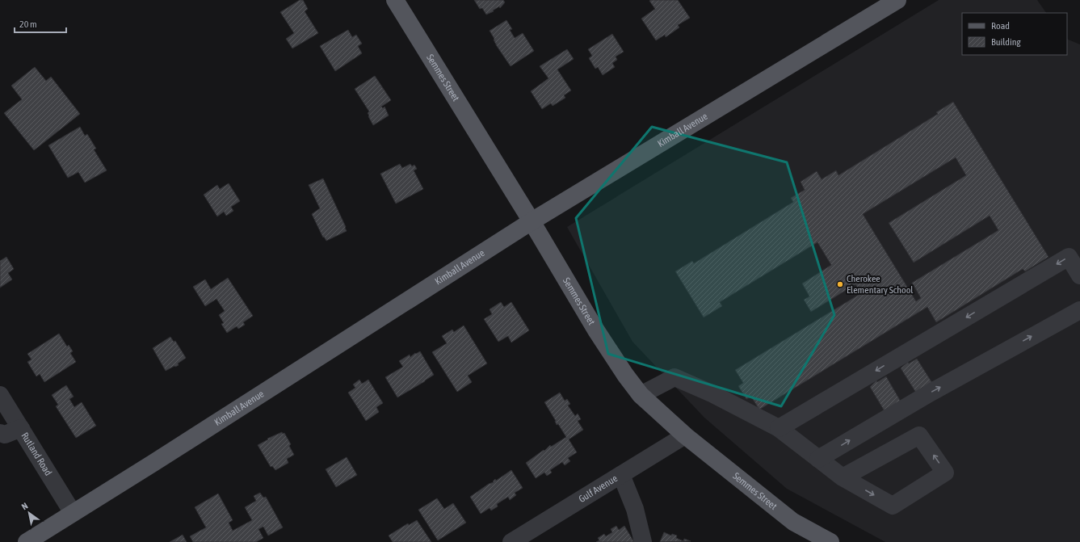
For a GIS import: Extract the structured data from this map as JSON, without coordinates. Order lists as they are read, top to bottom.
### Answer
{
  "streets": {
    "main road": ["Semmes Street", "Kimball Avenue"],
    "street": ["Rutland Road", "Gulf Avenue"]
  },
  "crossings": [
    ["Semmes Street", "Kimball Avenue"],
    ["Semmes Street", "Gulf Avenue"],
    ["Kimball Avenue", "Rutland Road"]
  ],
  "places": ["Cherokee Elementary School"],
  "legend": ["Road", "Building"],
  "scale_bar": "20 m",
  "north": "top left"
}
